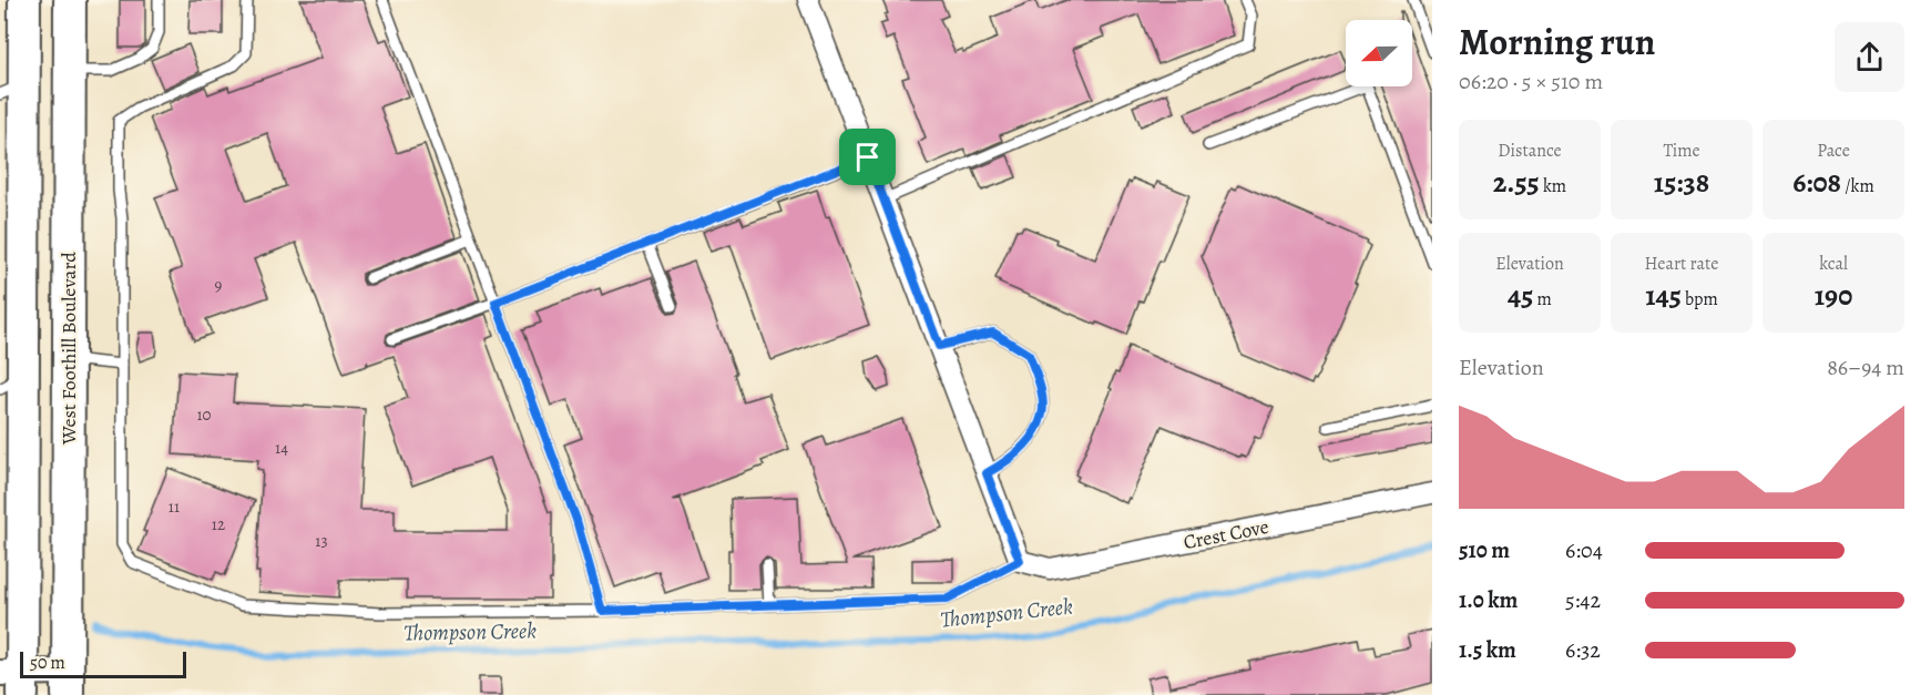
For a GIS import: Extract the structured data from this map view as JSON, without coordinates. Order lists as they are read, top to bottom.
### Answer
{
  "streets": {
    "main road": ["West Foothill Boulevard"],
    "street": ["Crest Cove"]
  },
  "water": ["Thompson Creek"],
  "house_numbers": [
    "9",
    "10",
    "14",
    "11",
    "12",
    "13"
  ],
  "scale_bar": "50 m",
  "north": "left",
  "page": {
    "heading": ["Morning run", "06:20 · 5 × 510 m"],
    "stats": [
      ["Distance", "2.55 km"],
      ["Time", "15:38"],
      ["Pace", "6:08 /km"],
      ["Elevation", "45 m"],
      ["Heart rate", "145 bpm"],
      ["kcal", "190"]
    ],
    "chart": ["Elevation", "86–94 m"],
    "list": [
      {
        "name": "510 m",
        "note": "6:04"
      },
      {
        "name": "1.0 km",
        "note": "5:42"
      },
      {
        "name": "1.5 km",
        "note": "6:32"
      }
    ],
    "scale": "50 m"
  }
}
